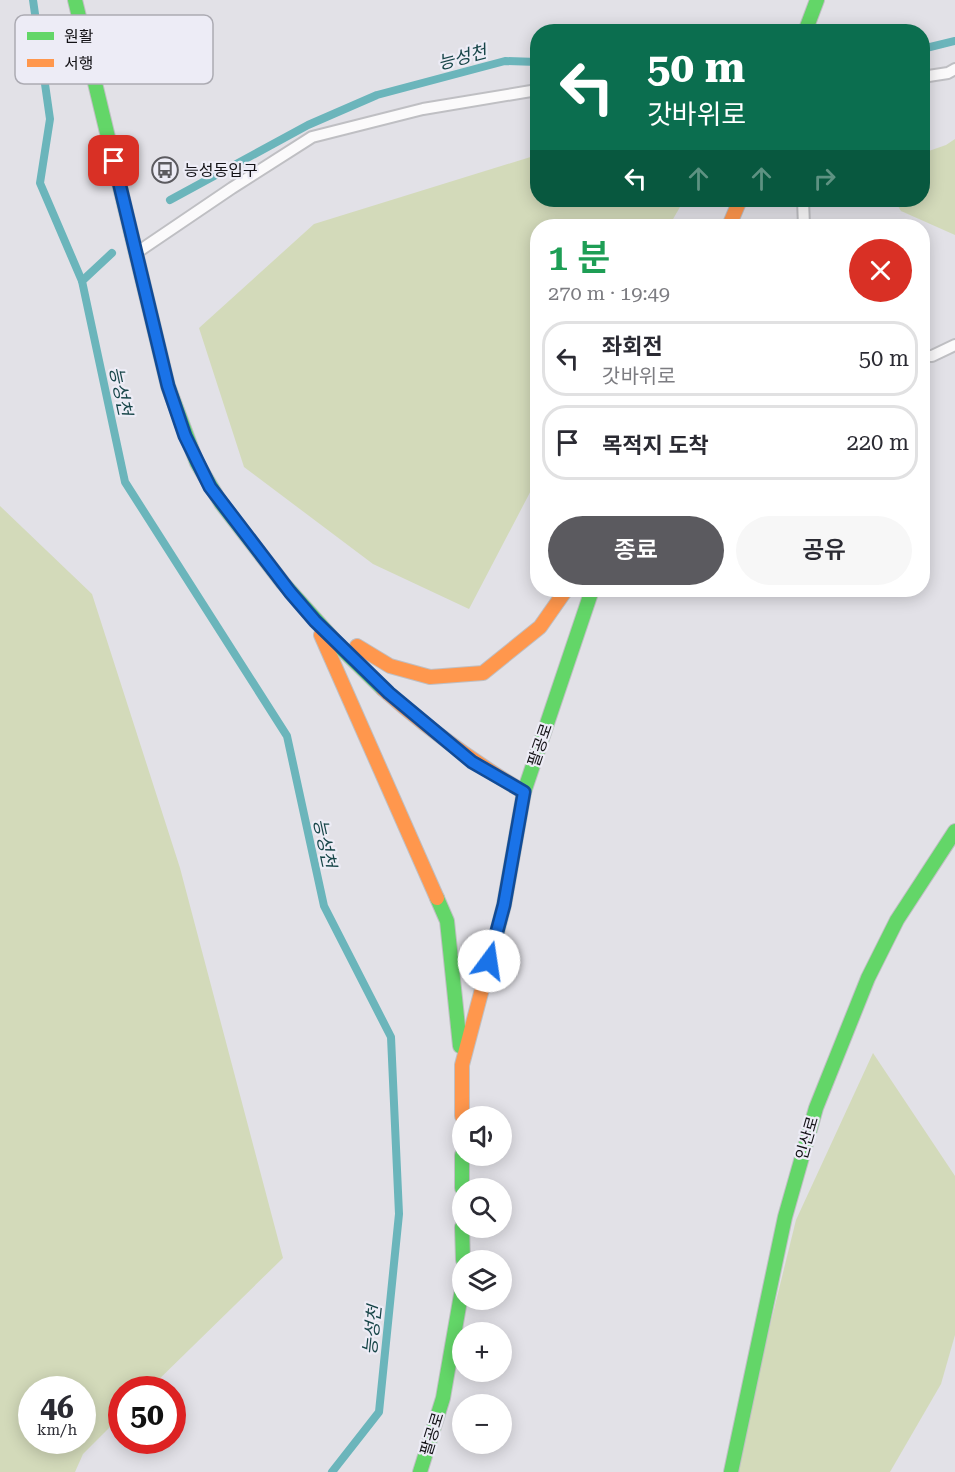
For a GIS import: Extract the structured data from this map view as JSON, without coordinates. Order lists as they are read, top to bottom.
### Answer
{
  "streets": {
    "main road": ["팔공로", "인산로"]
  },
  "water": ["능성천"],
  "places": {
    "bus stop": ["능성동입구"]
  },
  "legend": ["원활", "서행"],
  "page": {
    "turn": ["50 m", "갓바위로"],
    "heading": ["1 분", "270 m · 19:49"],
    "list": [
      {
        "name": "좌회전",
        "note": "갓바위로",
        "value": "50 m"
      },
      {
        "name": "목적지 도착",
        "value": "220 m"
      }
    ],
    "buttons": ["종료", "공유"],
    "map_buttons": ["+", "−"],
    "speed": "46 km/h",
    "limit": "50"
  }
}
